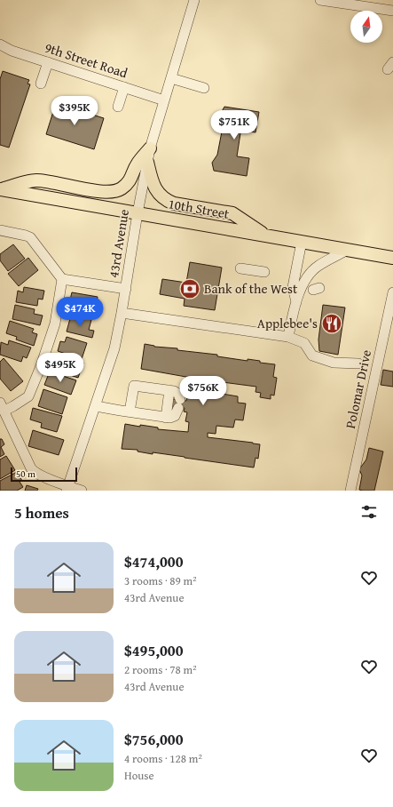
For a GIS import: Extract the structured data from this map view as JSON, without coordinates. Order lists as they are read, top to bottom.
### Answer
{
  "streets": {
    "main road": ["10th Street"],
    "street": ["9th Street Road", "43rd Avenue", "Polomar Drive"]
  },
  "crossings": [
    ["9th Street Road", "43rd Avenue"],
    ["10th Street", "43rd Avenue"]
  ],
  "places": {
    "bank": ["Bank of the West"],
    "restaurant": ["Applebee's"]
  },
  "scale_bar": "50 m",
  "north": "top",
  "page": {
    "price": [
      "$395K",
      "$751K",
      "$474K",
      "$495K",
      "$756K"
    ],
    "scale": "50 m",
    "heading": "5 homes",
    "list": [
      {
        "name": "$474,000",
        "note": "3 rooms · 89 m² · 43rd Avenue"
      },
      {
        "name": "$495,000",
        "note": "2 rooms · 78 m² · 43rd Avenue"
      },
      {
        "name": "$756,000",
        "note": "4 rooms · 128 m² · House"
      }
    ]
  }
}
